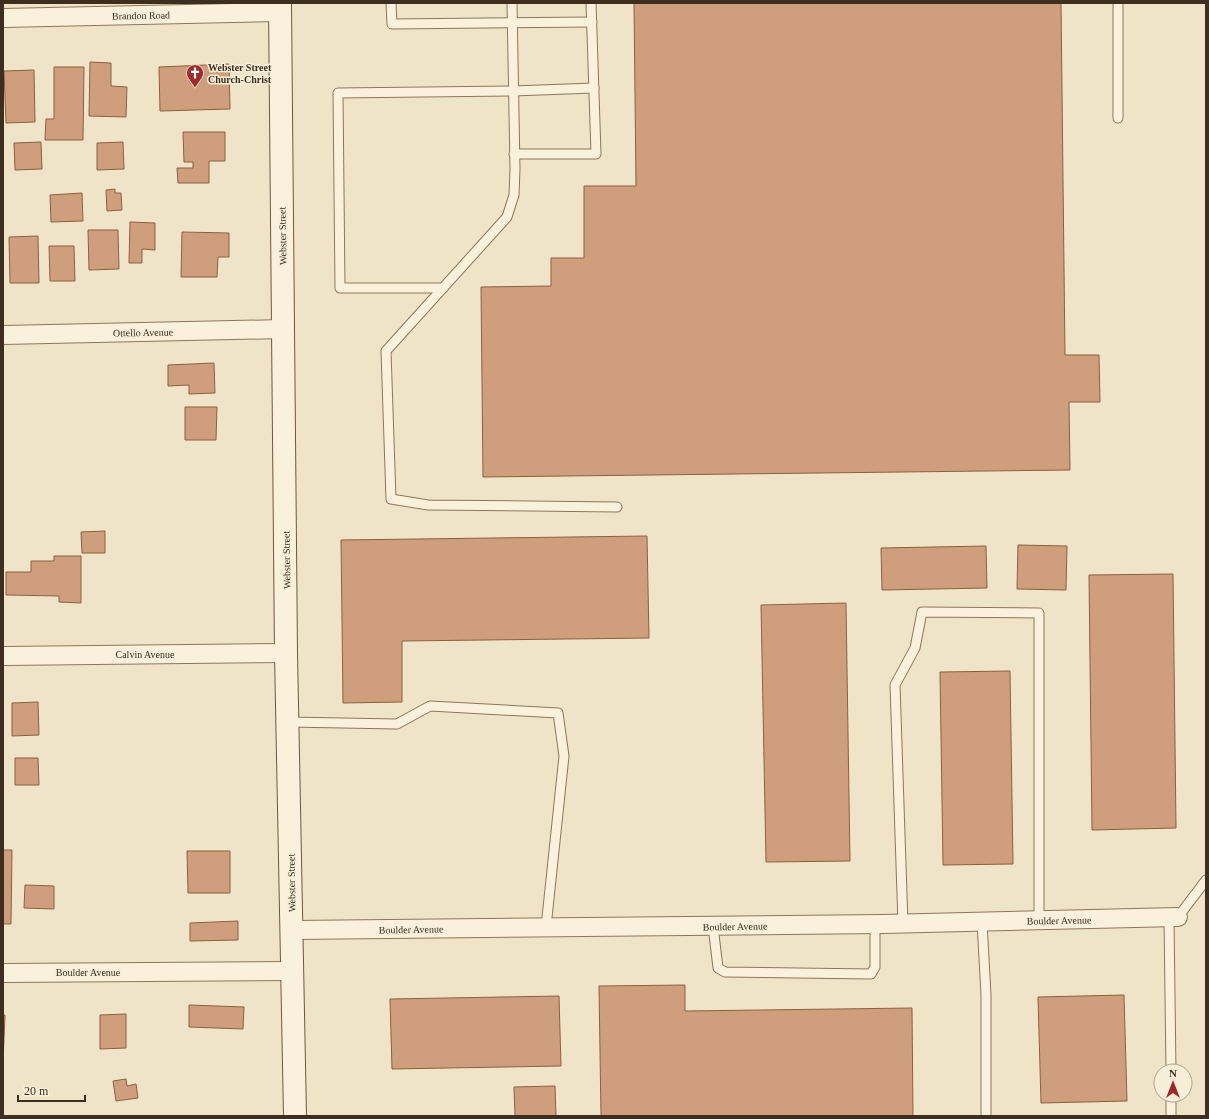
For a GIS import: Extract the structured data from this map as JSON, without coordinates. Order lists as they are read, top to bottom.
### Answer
{
  "streets": {
    "street": [
      "Brandon Road",
      "Webster Street",
      "Ottello Avenue",
      "Calvin Avenue",
      "Boulder Avenue"
    ]
  },
  "crossings": [
    ["Brandon Road", "Webster Street"],
    ["Webster Street", "Ottello Avenue"],
    ["Webster Street", "Calvin Avenue"],
    ["Webster Street", "Boulder Avenue"]
  ],
  "places": {
    "church": ["Webster Street Church-Christ"]
  },
  "scale_bar": "20 m",
  "north": "top"
}
